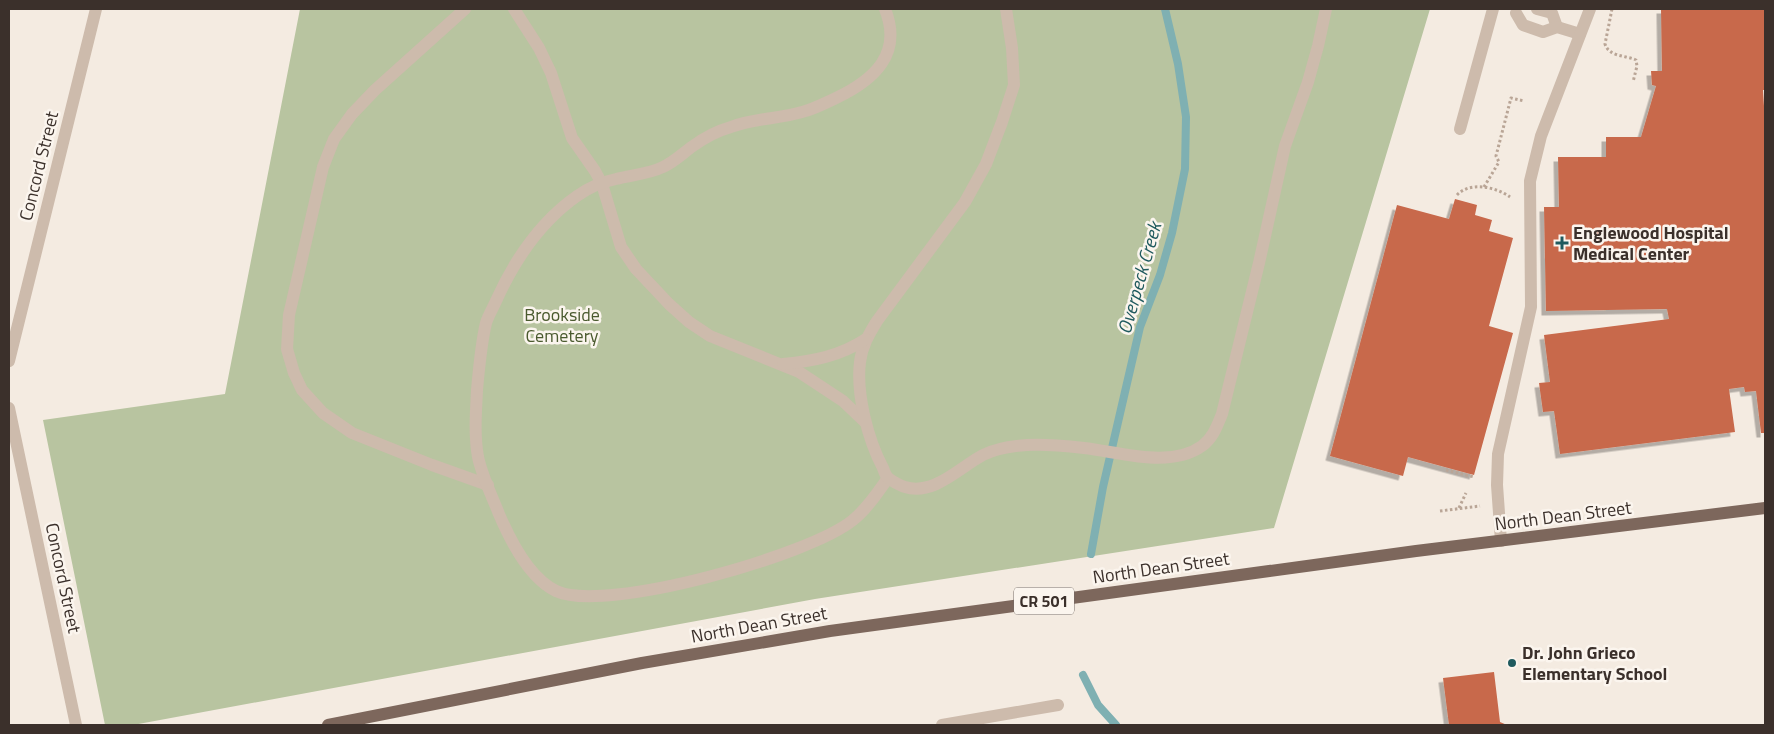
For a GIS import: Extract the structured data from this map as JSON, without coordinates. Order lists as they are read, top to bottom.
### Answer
{
  "streets": {
    "main road": ["North Dean Street", "CR 501"],
    "street": ["Concord Street"]
  },
  "water": ["Overpeck Creek"],
  "parks": ["Brookside Cemetery"],
  "places": {
    "health": ["Englewood Hospital Medical Center"],
    "other": ["Dr. John Grieco Elementary School"]
  }
}
